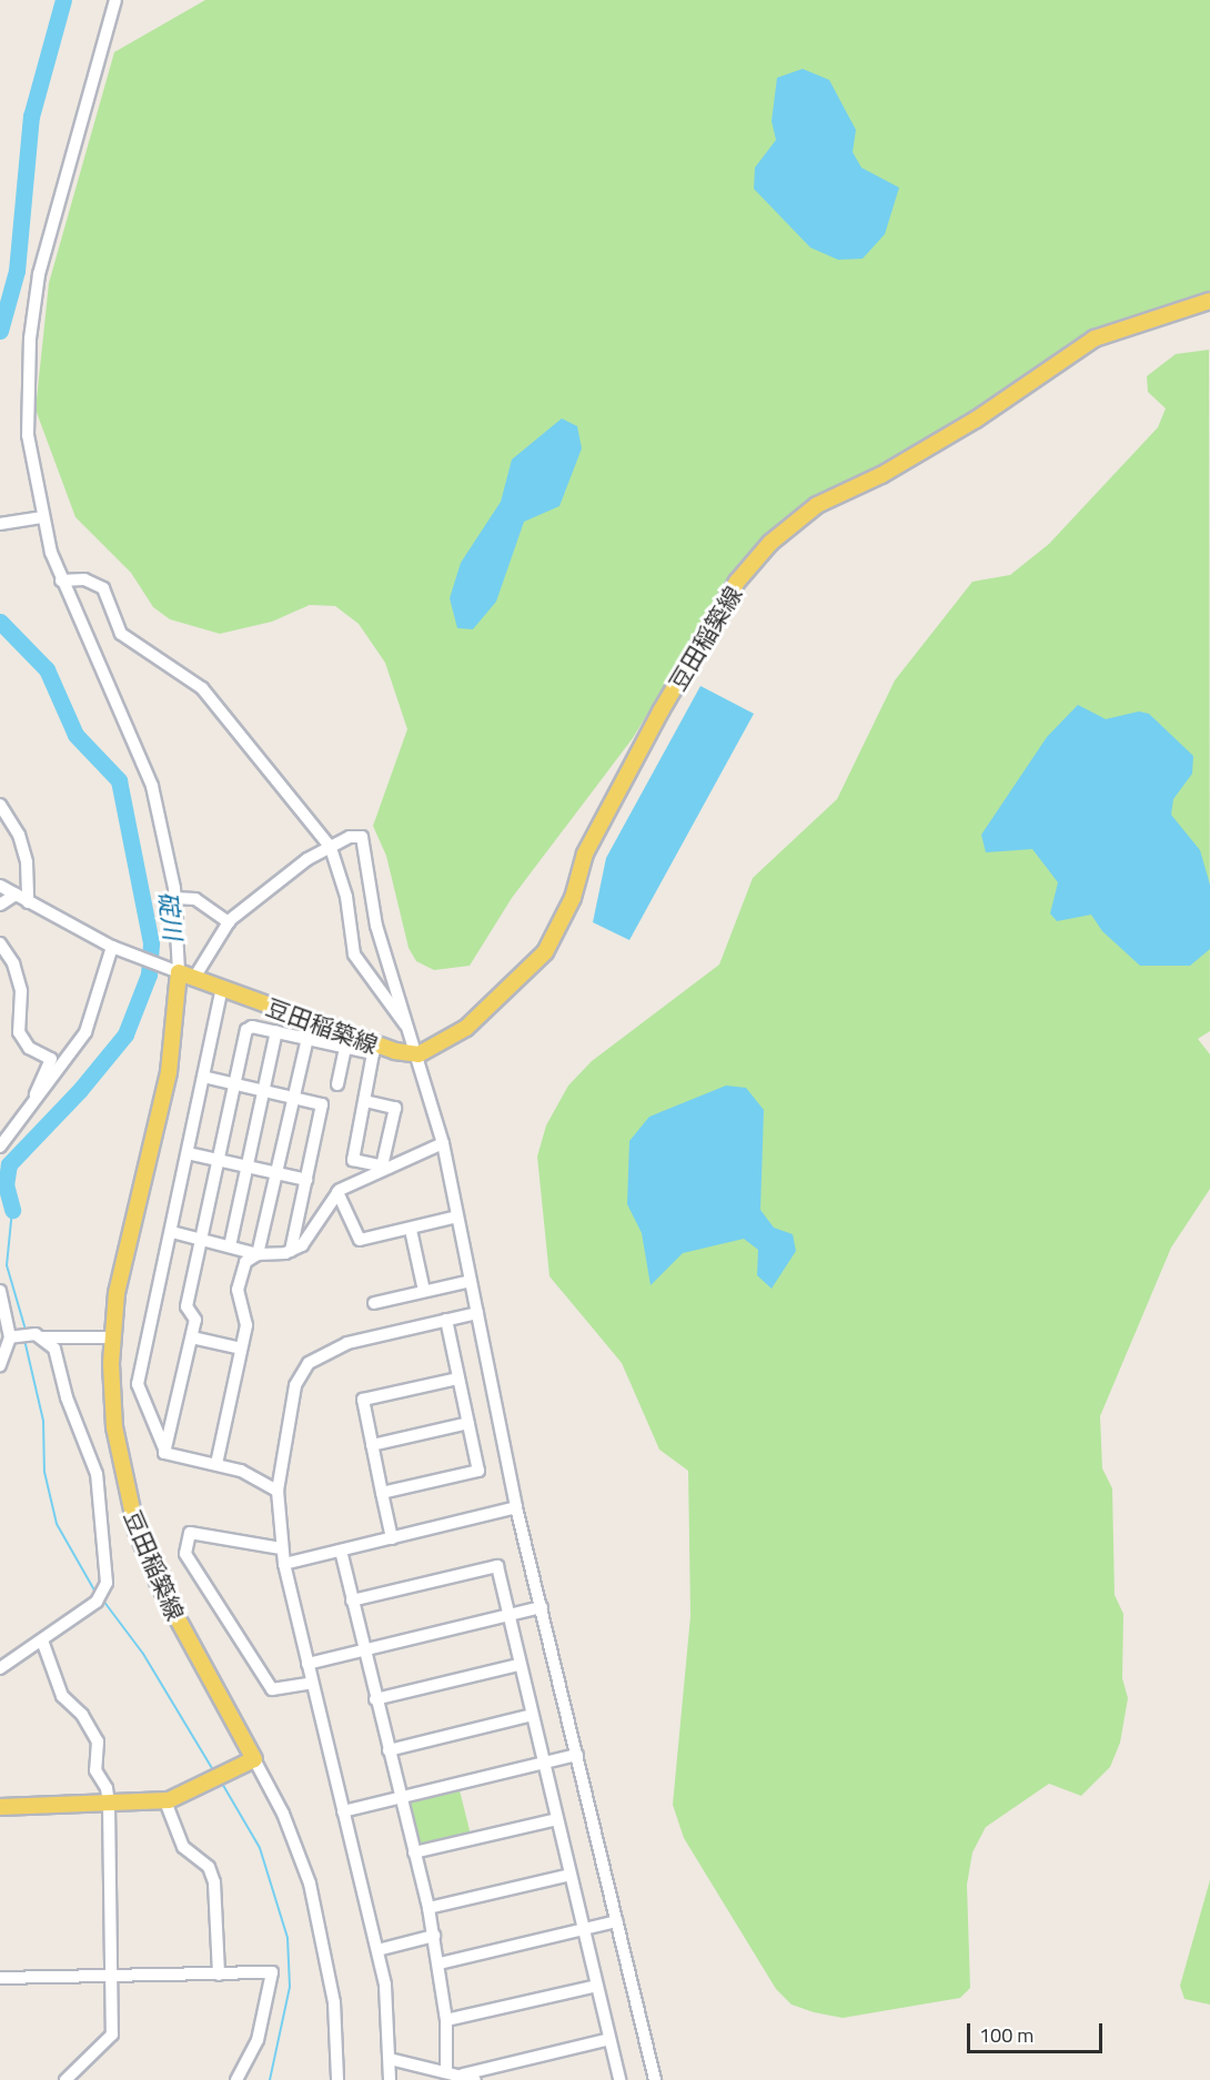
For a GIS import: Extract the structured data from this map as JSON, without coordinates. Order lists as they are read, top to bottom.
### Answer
{
  "streets": {
    "main road": ["豆田稲築線"]
  },
  "water": ["碇川"],
  "scale_bar": "100 m"
}
